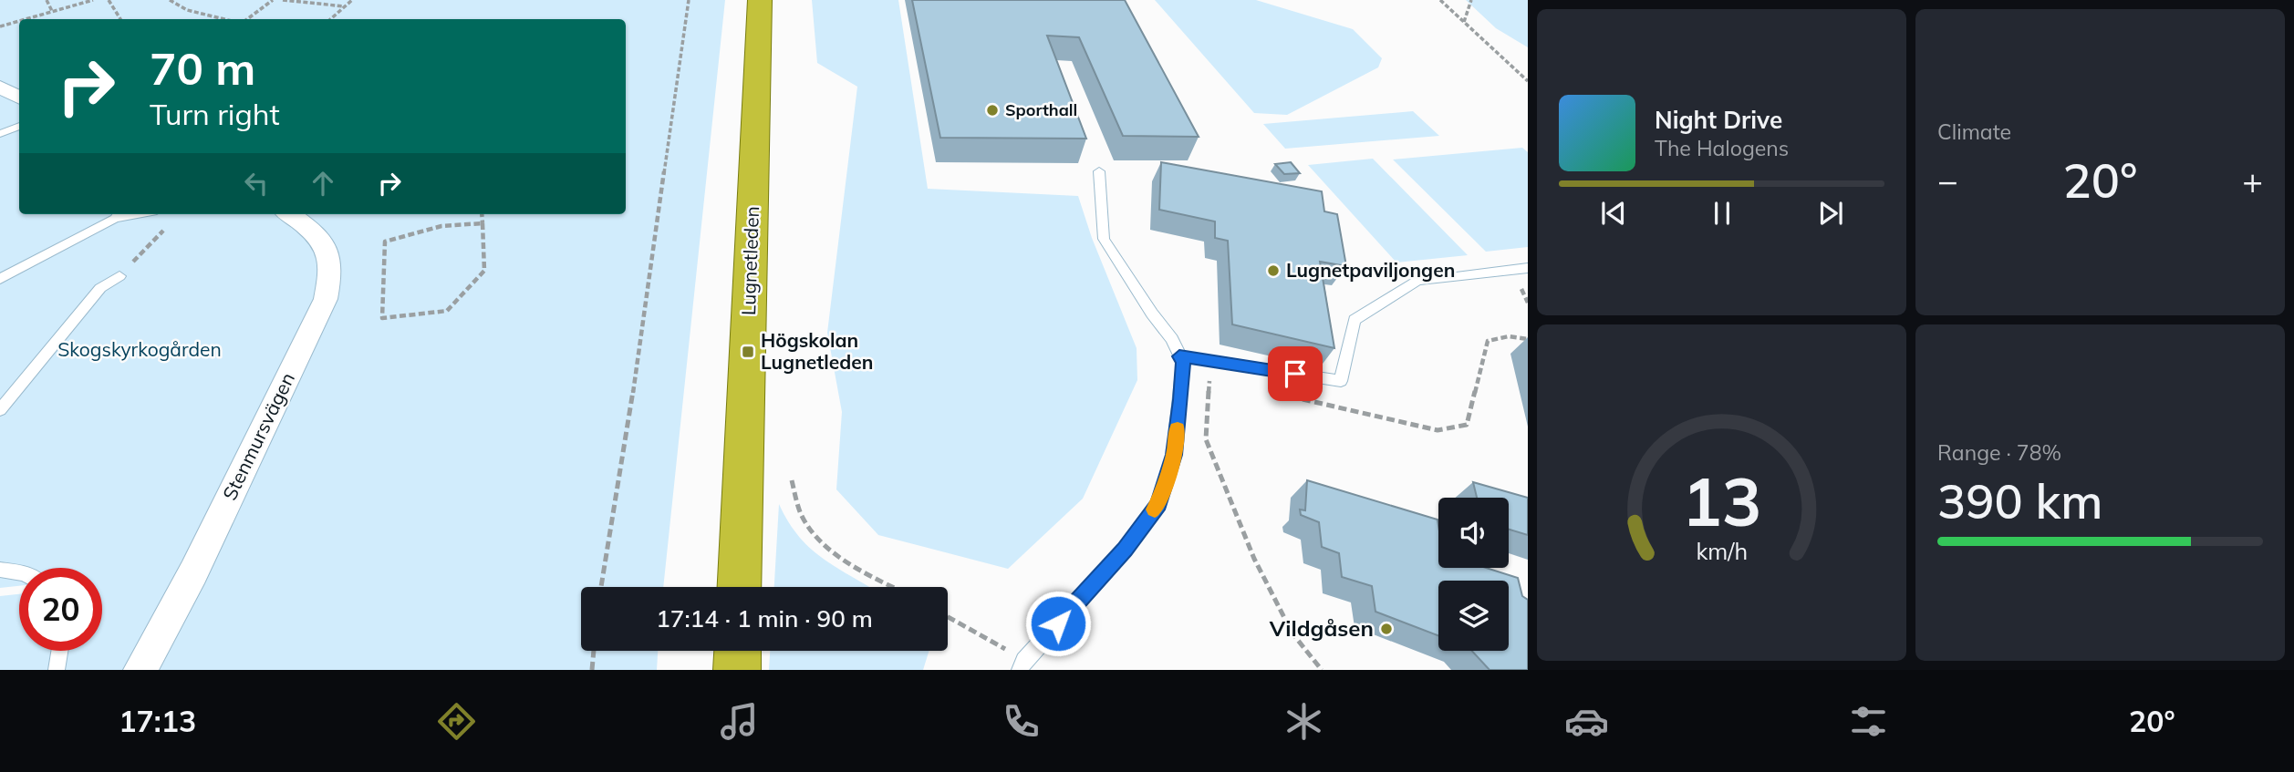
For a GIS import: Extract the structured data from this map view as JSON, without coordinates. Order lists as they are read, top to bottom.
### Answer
{
  "streets": {
    "highway": ["Lugnetleden"],
    "street": ["Stenmursvägen"]
  },
  "parks": ["Skogskyrkogården"],
  "places": {
    "other": ["Sporthall", "Lugnetpaviljongen", "Vildgåsen"],
    "transit": ["Högskolan Lugnetleden"]
  },
  "page": {
    "tile": [
      "Climate",
      ["Range · 78%", "390 km"]
    ],
    "turn": ["70 m", "Turn right"],
    "song": ["Night Drive", "The Halogens"],
    "heat": ["−", "20°", "+"],
    "limit": "20",
    "trip": "17:14 · 1 min · 90 m",
    "tabs": ["17:13", "20°"],
    "gauge": ["13", "km/h"]
  }
}
